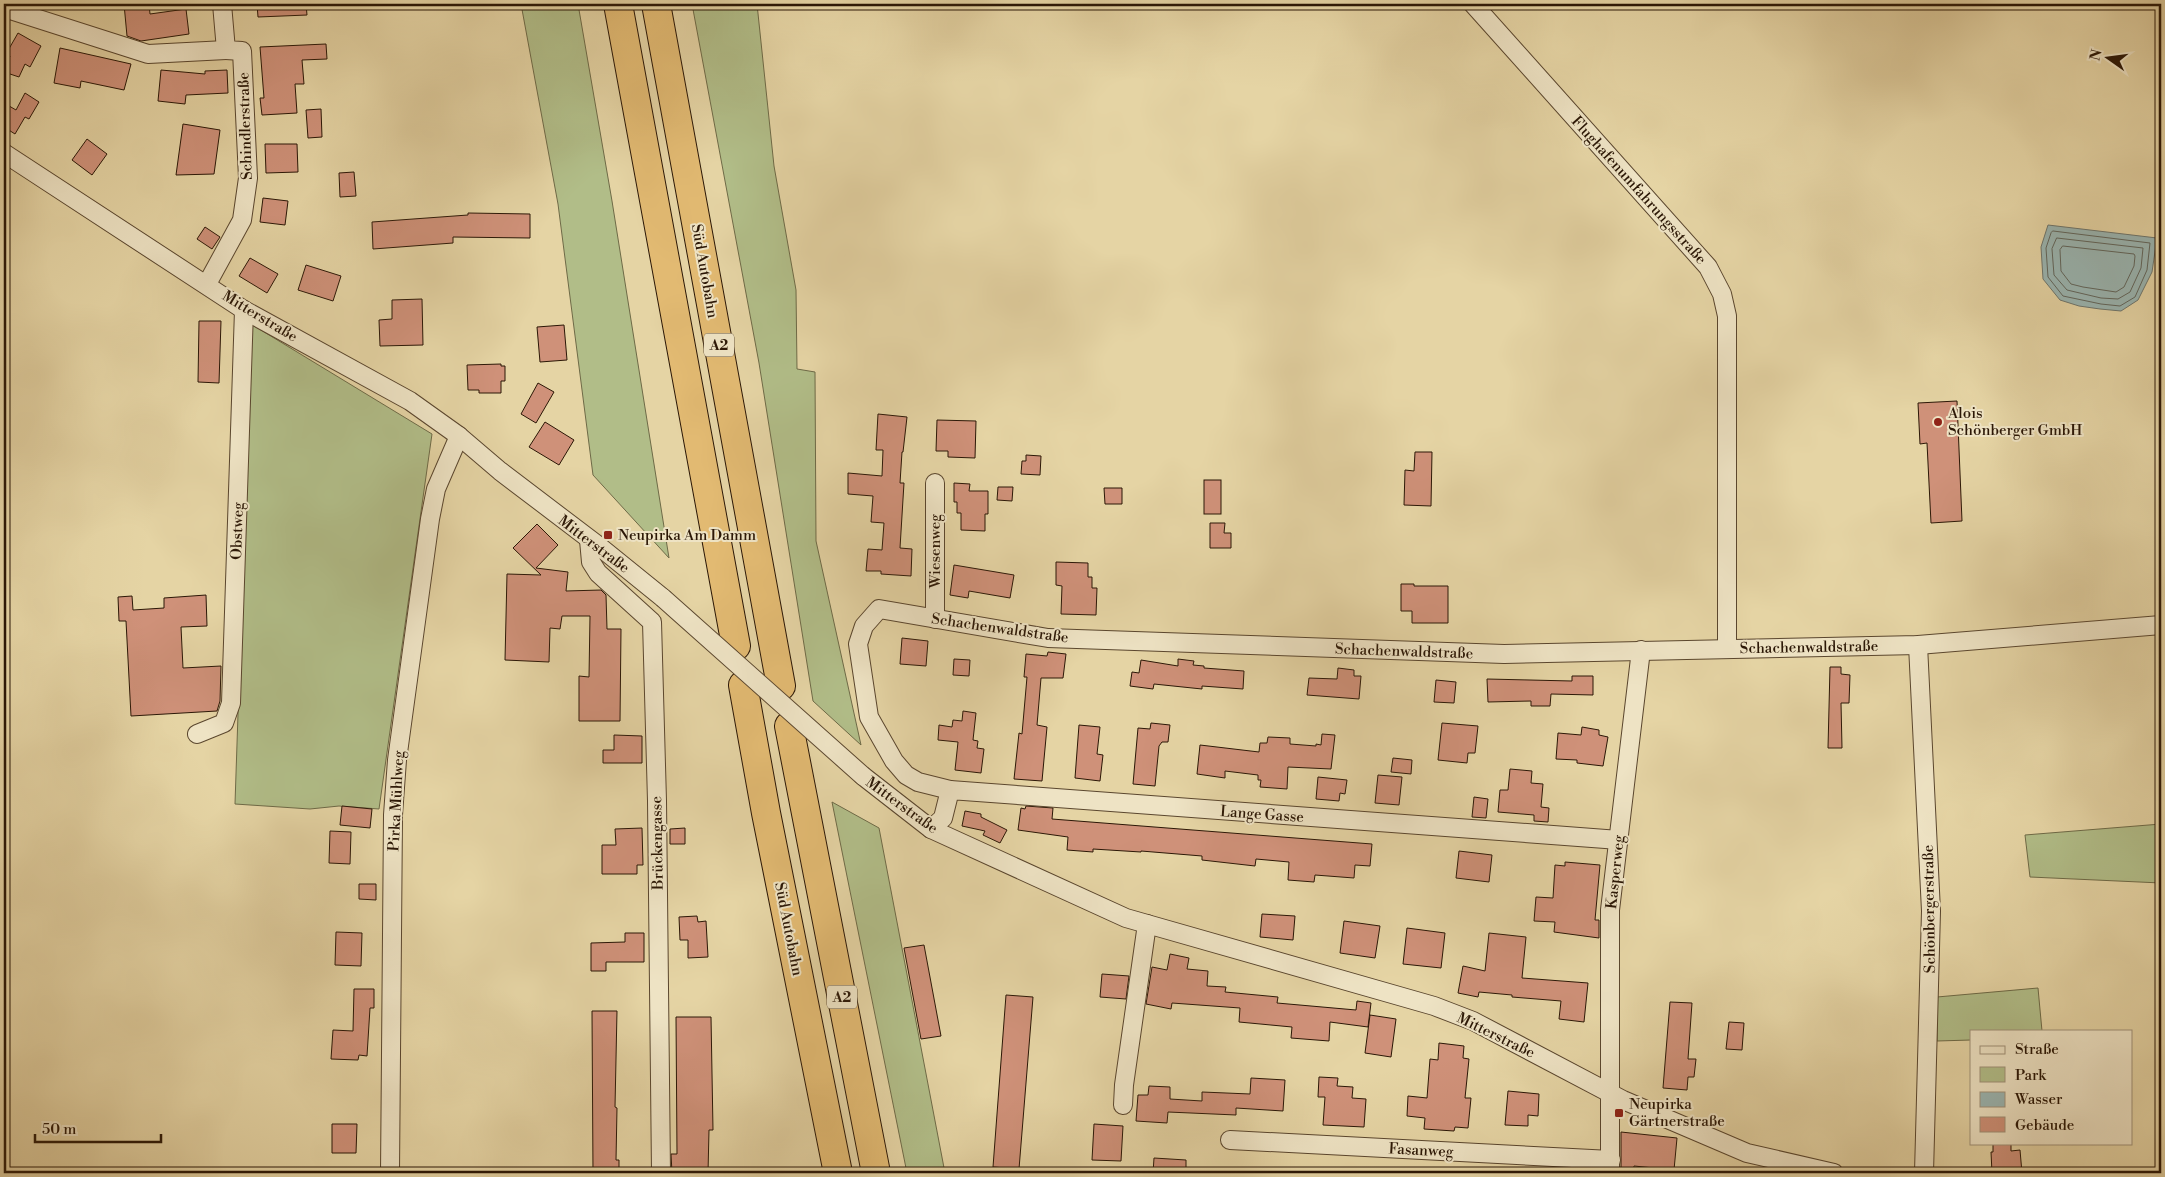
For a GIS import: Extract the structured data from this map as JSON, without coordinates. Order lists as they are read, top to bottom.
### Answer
{
  "streets": {
    "highway": ["Süd Autobahn", "A2"],
    "street": [
      "Schindlerstraße",
      "Flughafenumfahrungsstraße",
      "Mitterstraße",
      "Obstweg",
      "Wiesenweg",
      "Schachenwaldstraße",
      "Pirka Mühlweg",
      "Lange Gasse",
      "Brückengasse",
      "Kasperweg",
      "Schönbergerstraße",
      "Fasanweg"
    ]
  },
  "crossings": [
    ["Schindlerstraße", "Mitterstraße"],
    ["Flughafenumfahrungsstraße", "Schachenwaldstraße"],
    ["Mitterstraße", "Obstweg"],
    ["Mitterstraße", "Pirka Mühlweg"],
    ["Mitterstraße", "Brückengasse"],
    ["Mitterstraße", "Kasperweg"],
    ["Wiesenweg", "Schachenwaldstraße"],
    ["Schachenwaldstraße", "Lange Gasse"],
    ["Schachenwaldstraße", "Kasperweg"],
    ["Schachenwaldstraße", "Schönbergerstraße"],
    ["Lange Gasse", "Kasperweg"],
    ["Kasperweg", "Fasanweg"]
  ],
  "places": {
    "other": ["Alois Schönberger GmbH"],
    "transit": ["Neupirka Am Damm", "Neupirka Gärtnerstraße"]
  },
  "legend": [
    "Straße",
    "Park",
    "Wasser",
    "Gebäude"
  ],
  "scale_bar": "50 m",
  "north": "left"
}
